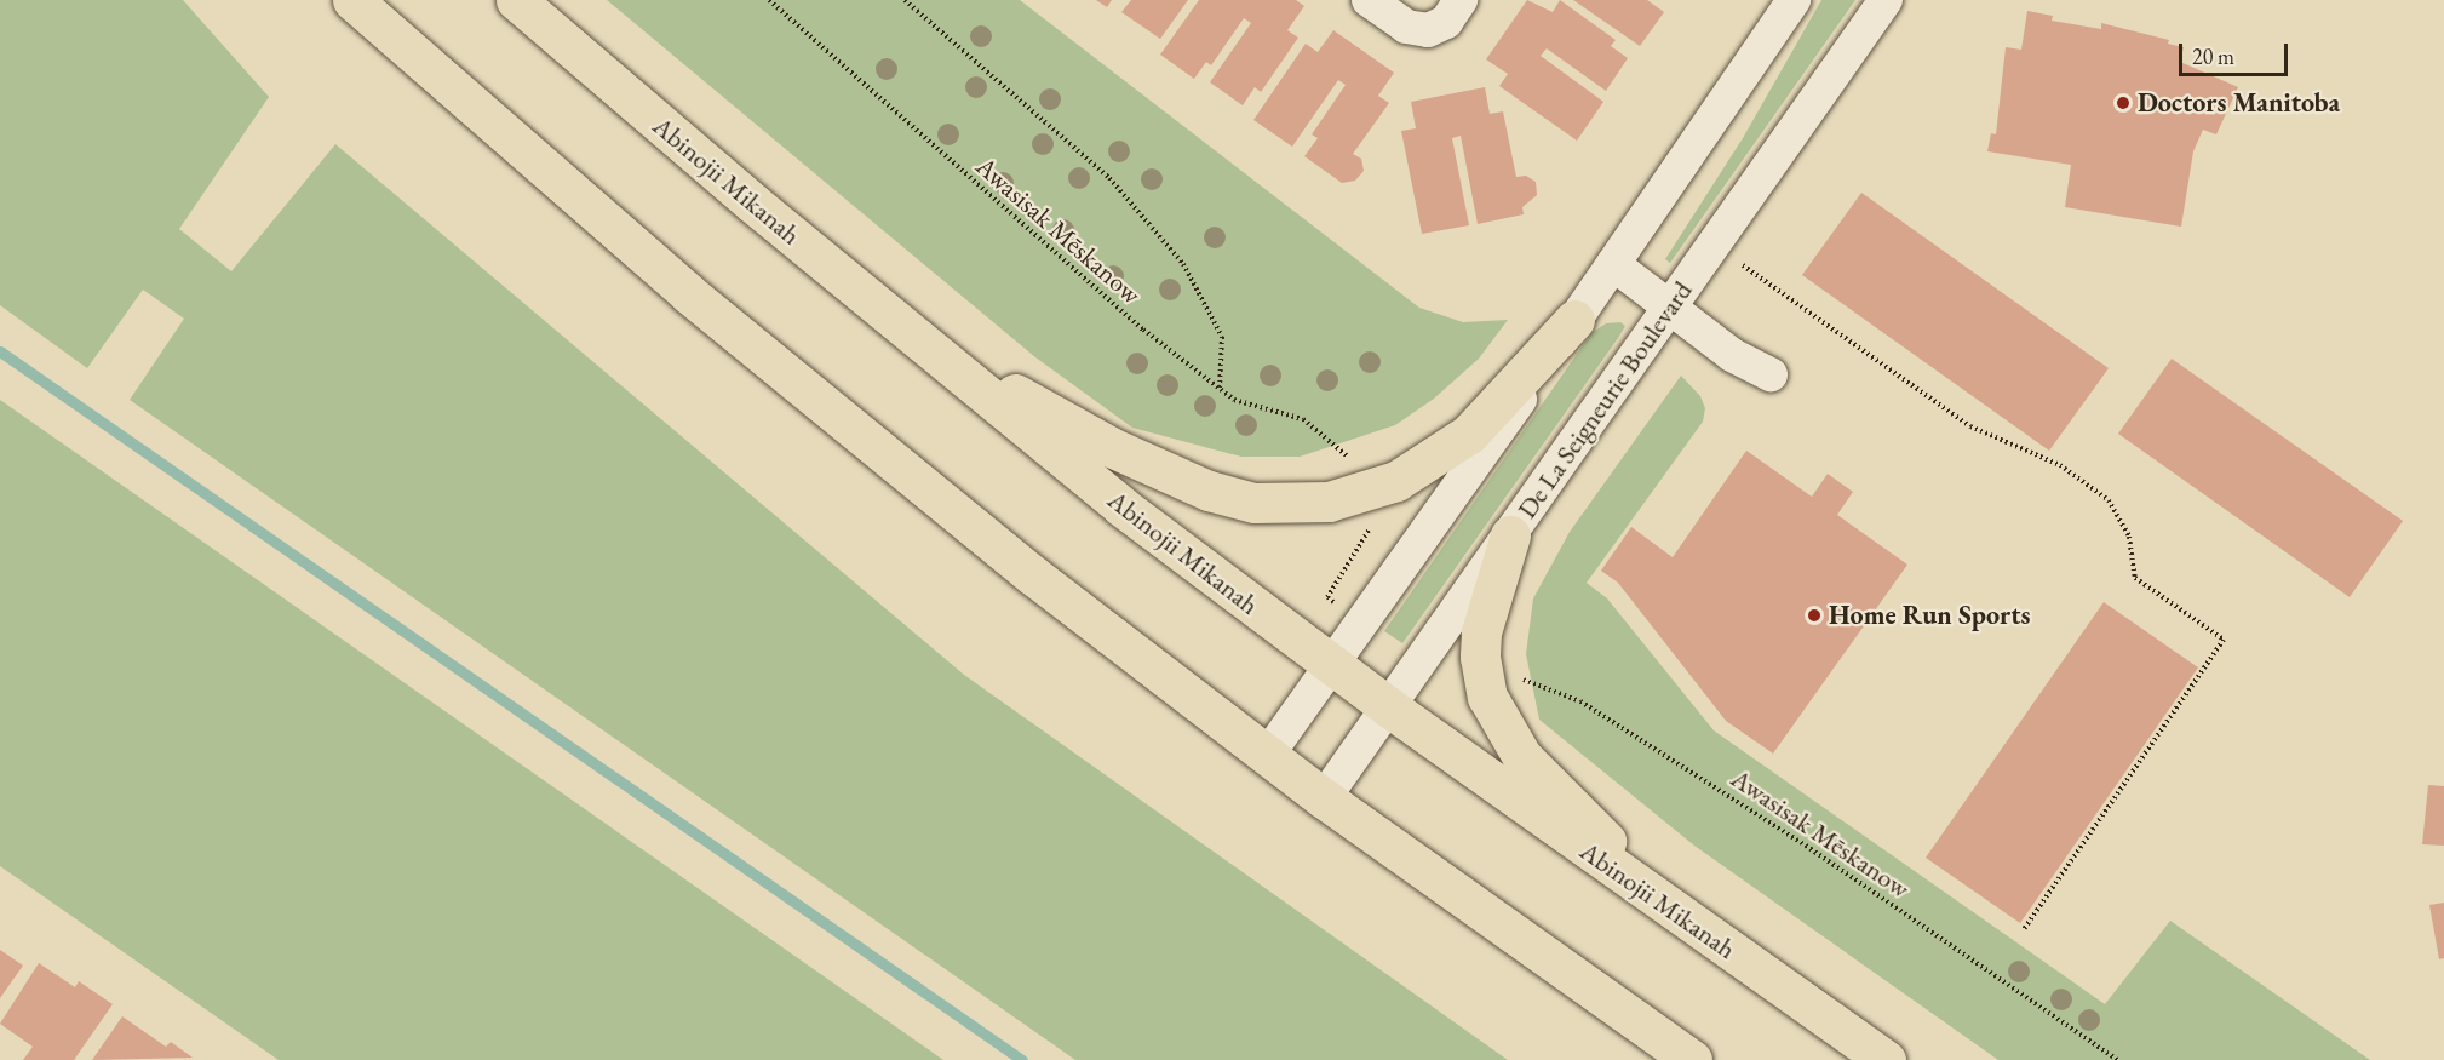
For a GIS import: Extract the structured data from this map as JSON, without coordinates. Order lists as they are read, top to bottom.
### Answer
{
  "streets": {
    "main road": ["Abinojii Mikanah"],
    "street": ["De La Seigneurie Boulevard"],
    "path": ["Awasisak Mēskanow"]
  },
  "crossings": [
    ["Abinojii Mikanah", "De La Seigneurie Boulevard"]
  ],
  "places": ["Doctors Manitoba", "Home Run Sports"],
  "scale_bar": "20 m"
}
